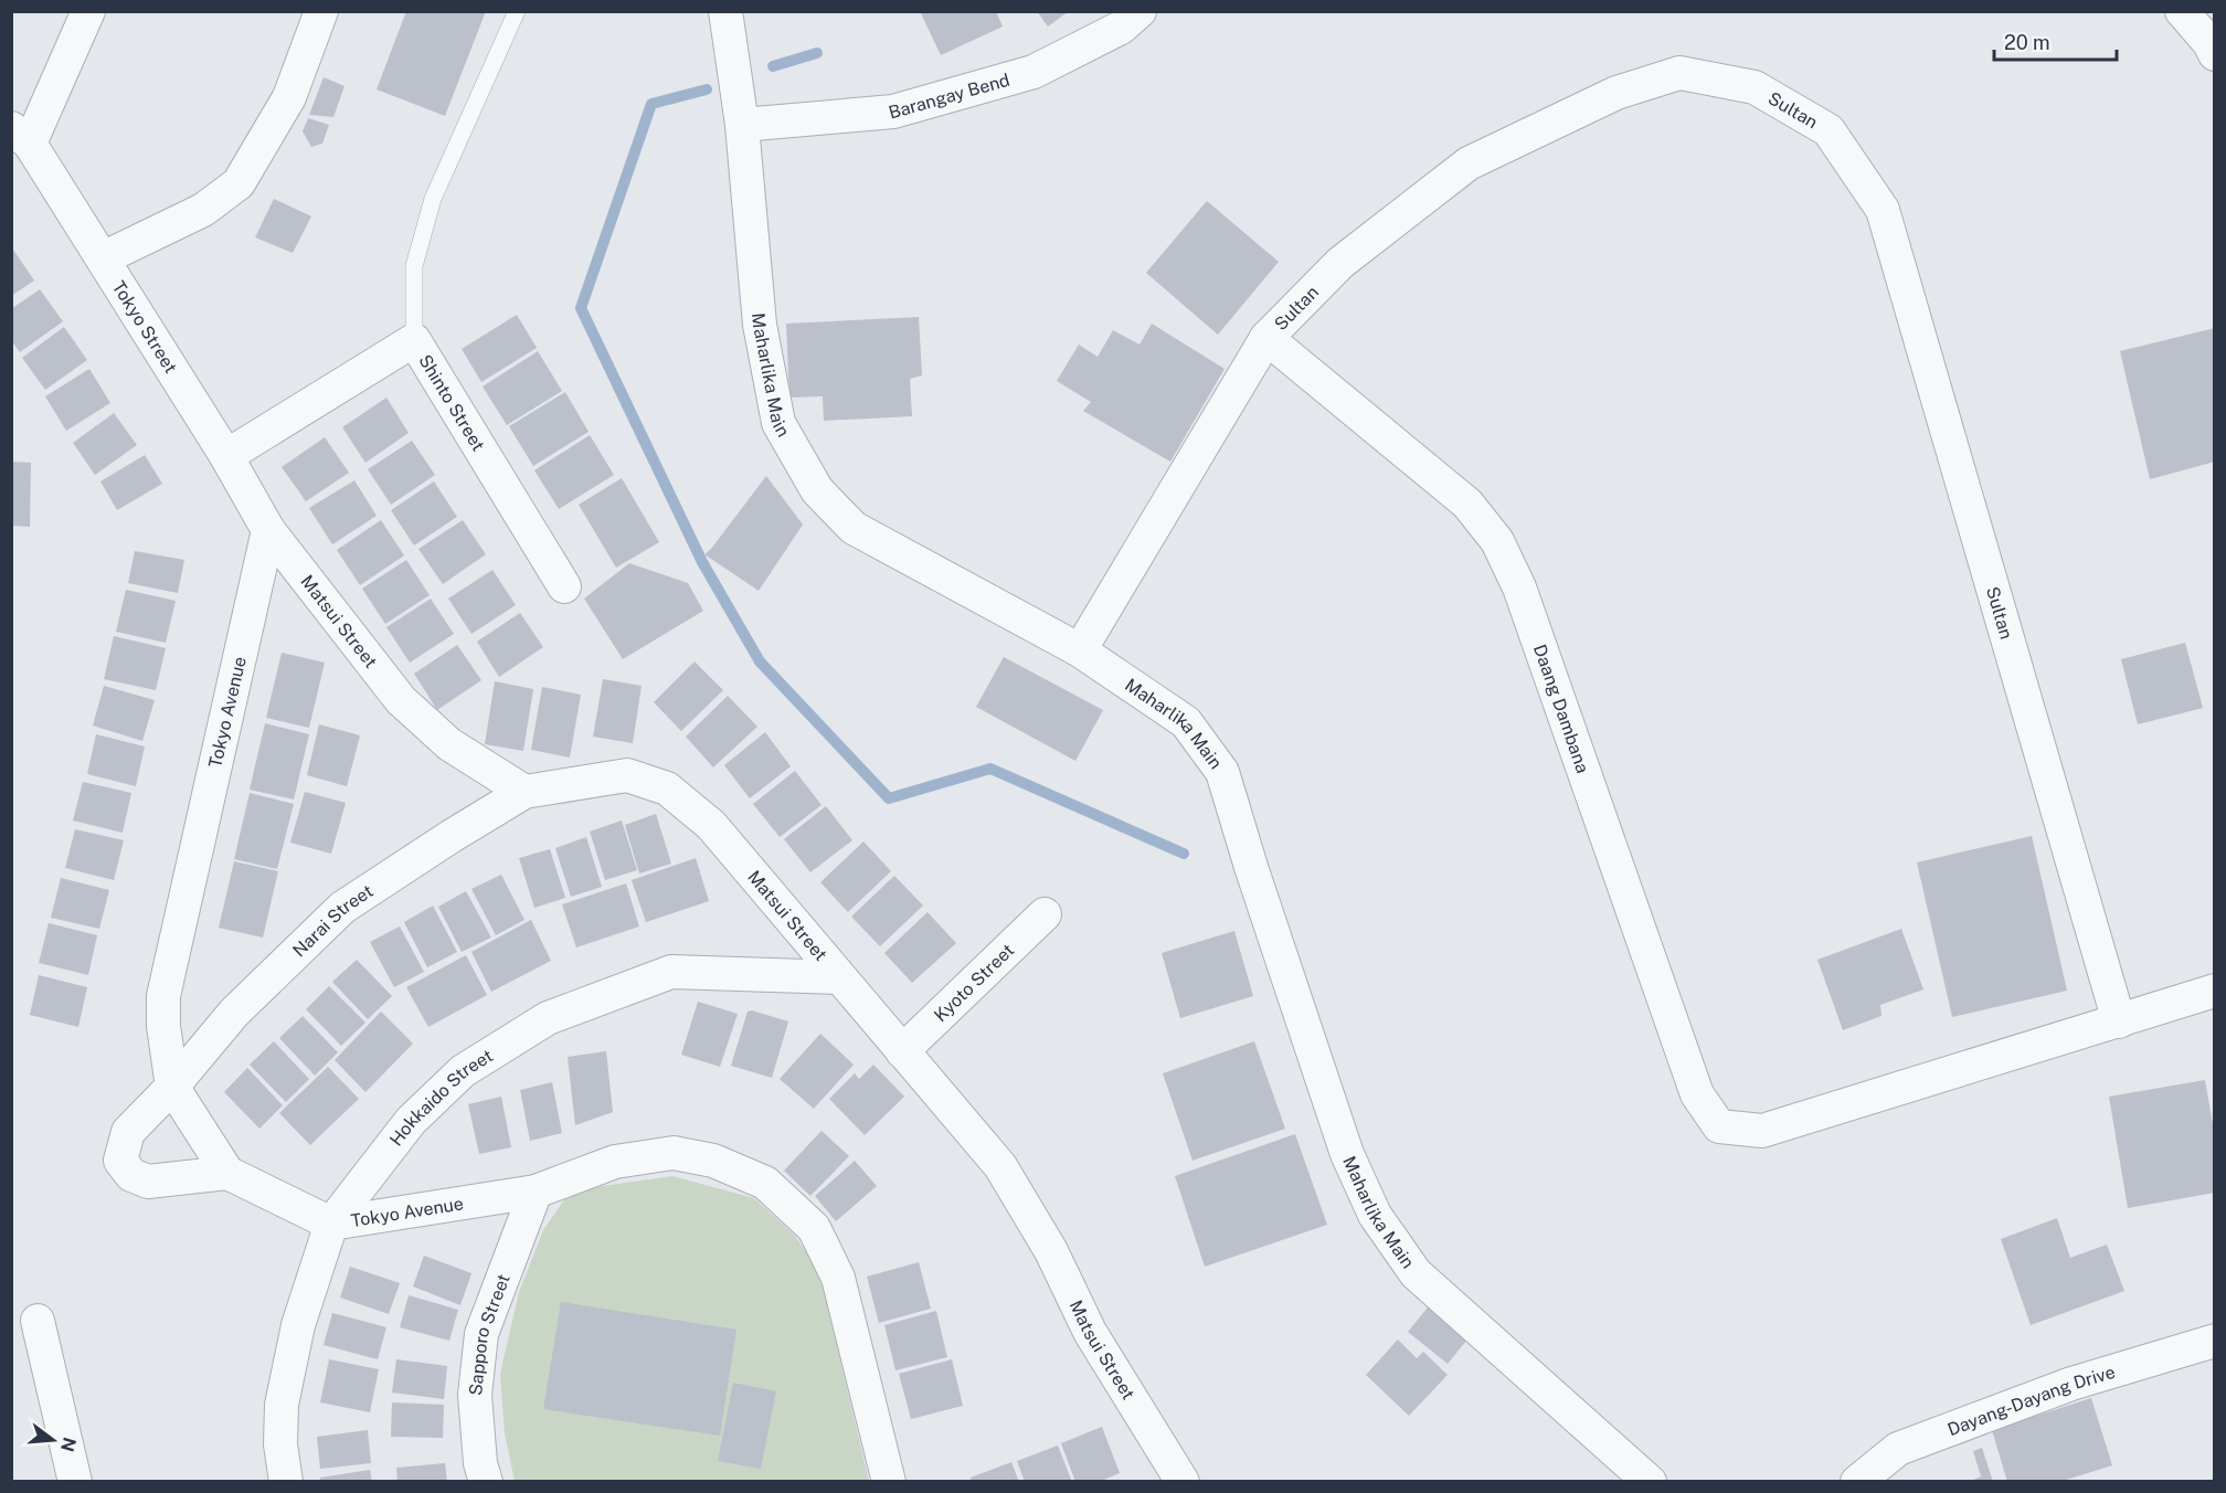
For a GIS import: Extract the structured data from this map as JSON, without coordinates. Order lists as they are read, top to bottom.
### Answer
{
  "streets": {
    "street": [
      "Barangay Bend",
      "Sultan",
      "Tokyo Street",
      "Maharlika Main",
      "Shinto Street",
      "Matsui Street",
      "Daang Dambana",
      "Tokyo Avenue",
      "Narai Street",
      "Kyoto Street",
      "Hokkaido Street",
      "Sapporo Street",
      "Dayang-Dayang Drive"
    ]
  },
  "crossings": [
    ["Barangay Bend", "Maharlika Main"],
    ["Sultan", "Maharlika Main"],
    ["Sultan", "Daang Dambana"],
    ["Tokyo Street", "Shinto Street"],
    ["Tokyo Street", "Matsui Street"],
    ["Tokyo Street", "Tokyo Avenue"],
    ["Matsui Street", "Tokyo Avenue"],
    ["Matsui Street", "Narai Street"],
    ["Matsui Street", "Kyoto Street"],
    ["Matsui Street", "Hokkaido Street"],
    ["Tokyo Avenue", "Narai Street"],
    ["Tokyo Avenue", "Hokkaido Street"],
    ["Tokyo Avenue", "Sapporo Street"]
  ],
  "scale_bar": "20 m",
  "north": "right"
}
